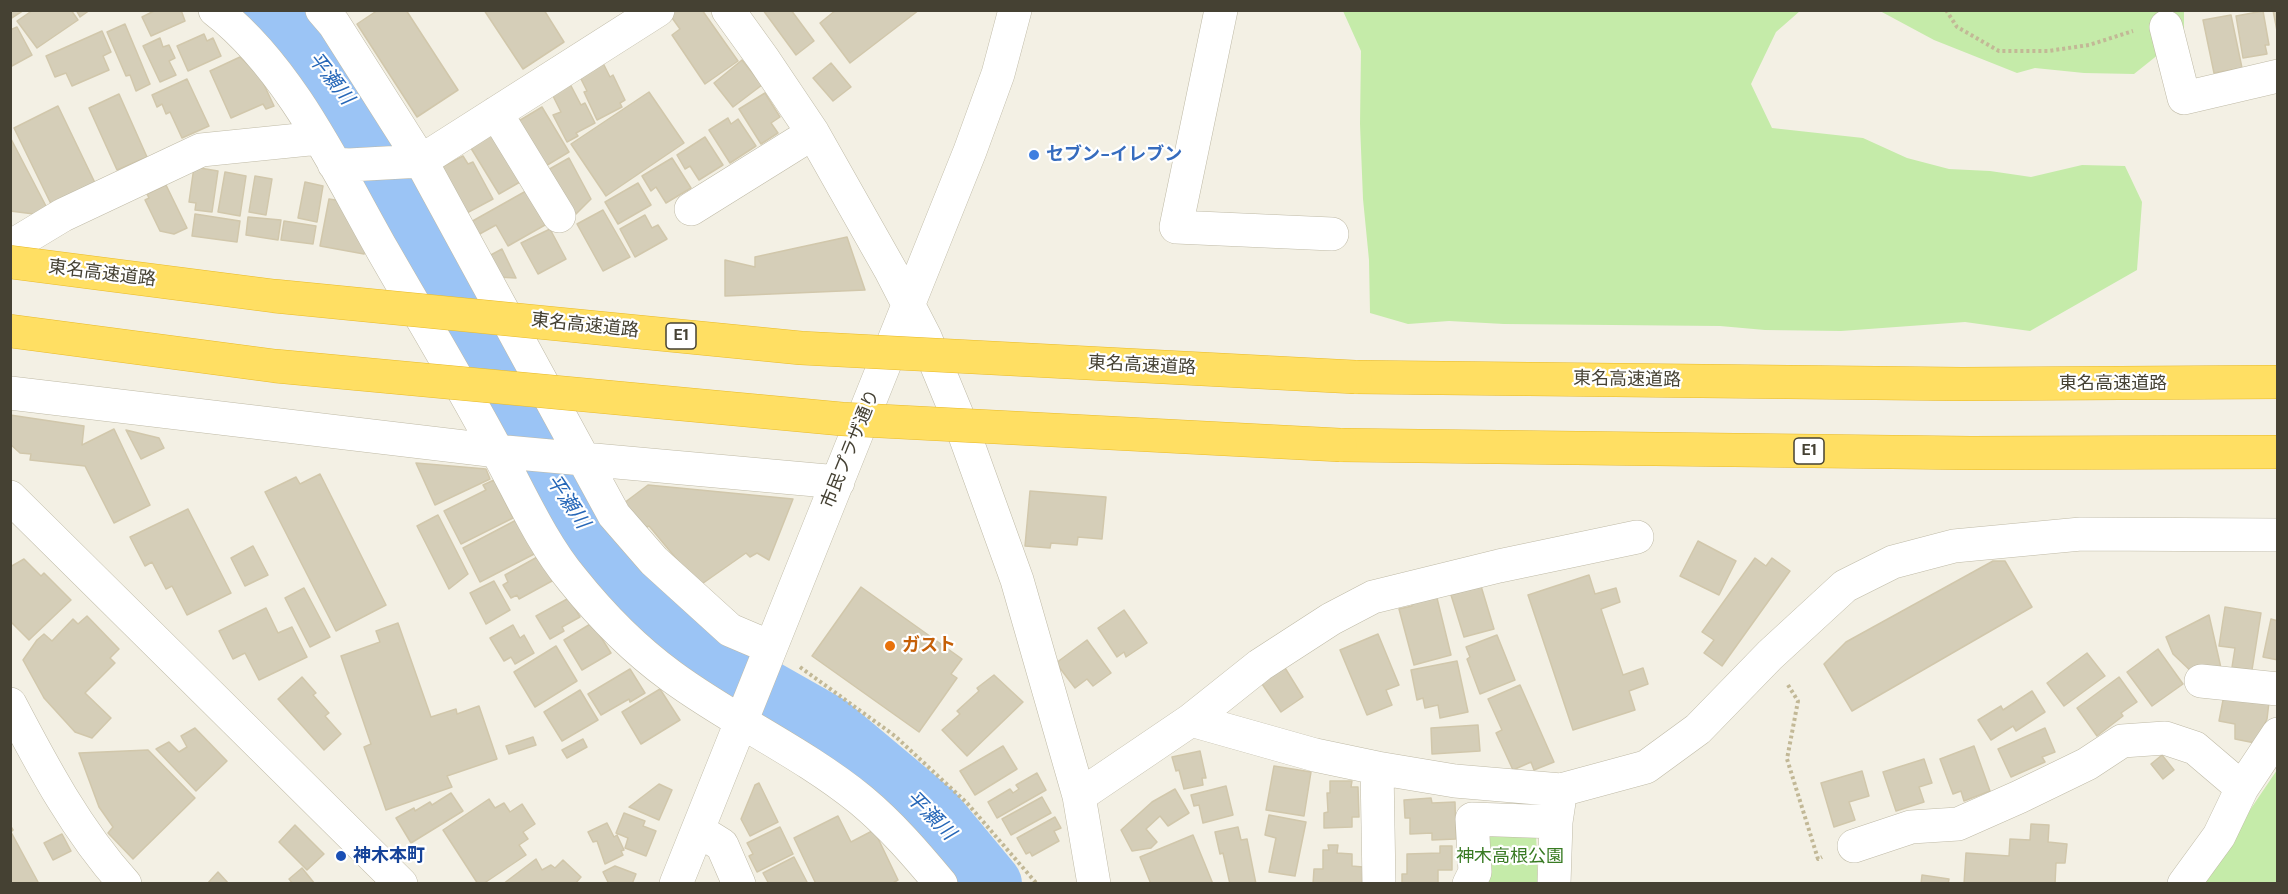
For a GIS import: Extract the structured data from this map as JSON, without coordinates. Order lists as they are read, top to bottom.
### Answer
{
  "streets": {
    "highway": ["東名高速道路", "E1"],
    "street": ["市民プラザ通り"]
  },
  "water": ["平瀬川"],
  "parks": ["神木高根公園"],
  "places": ["セブン-イレブン", "ガスト", "神木本町"]
}
